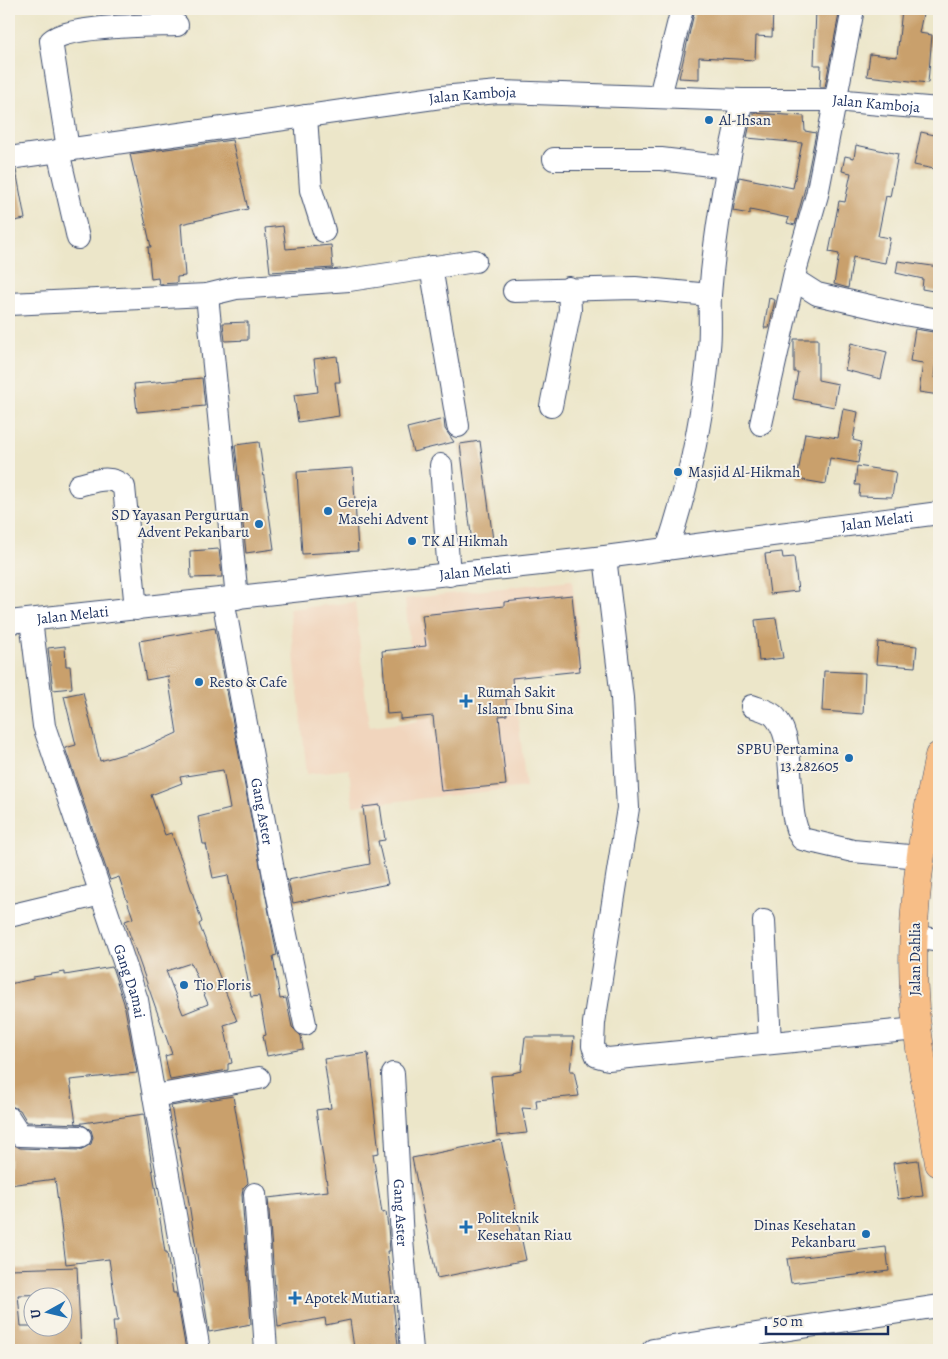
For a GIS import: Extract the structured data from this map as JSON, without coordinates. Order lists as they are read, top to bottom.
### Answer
{
  "streets": {
    "main road": ["Jalan Dahlia"],
    "street": [
      "Jalan Kamboja",
      "Jalan Melati",
      "Gang Aster",
      "Gang Damai"
    ]
  },
  "crossings": [
    ["Jalan Melati", "Gang Aster"],
    ["Jalan Melati", "Gang Damai"]
  ],
  "places": {
    "other": [
      "Al-Ihsan",
      "Masjid Al-Hikmah",
      "Gereja Masehi Advent",
      "SD Yayasan Perguruan Advent Pekanbaru",
      "TK Al Hikmah",
      "Resto & Cafe",
      "SPBU Pertamina 13.282605",
      "Tio Floris",
      "Dinas Kesehatan Pekanbaru"
    ],
    "health": ["Rumah Sakit Islam Ibnu Sina", "Politeknik Kesehatan Riau", "Apotek Mutiara"]
  },
  "scale_bar": "50 m",
  "north": "left"
}
